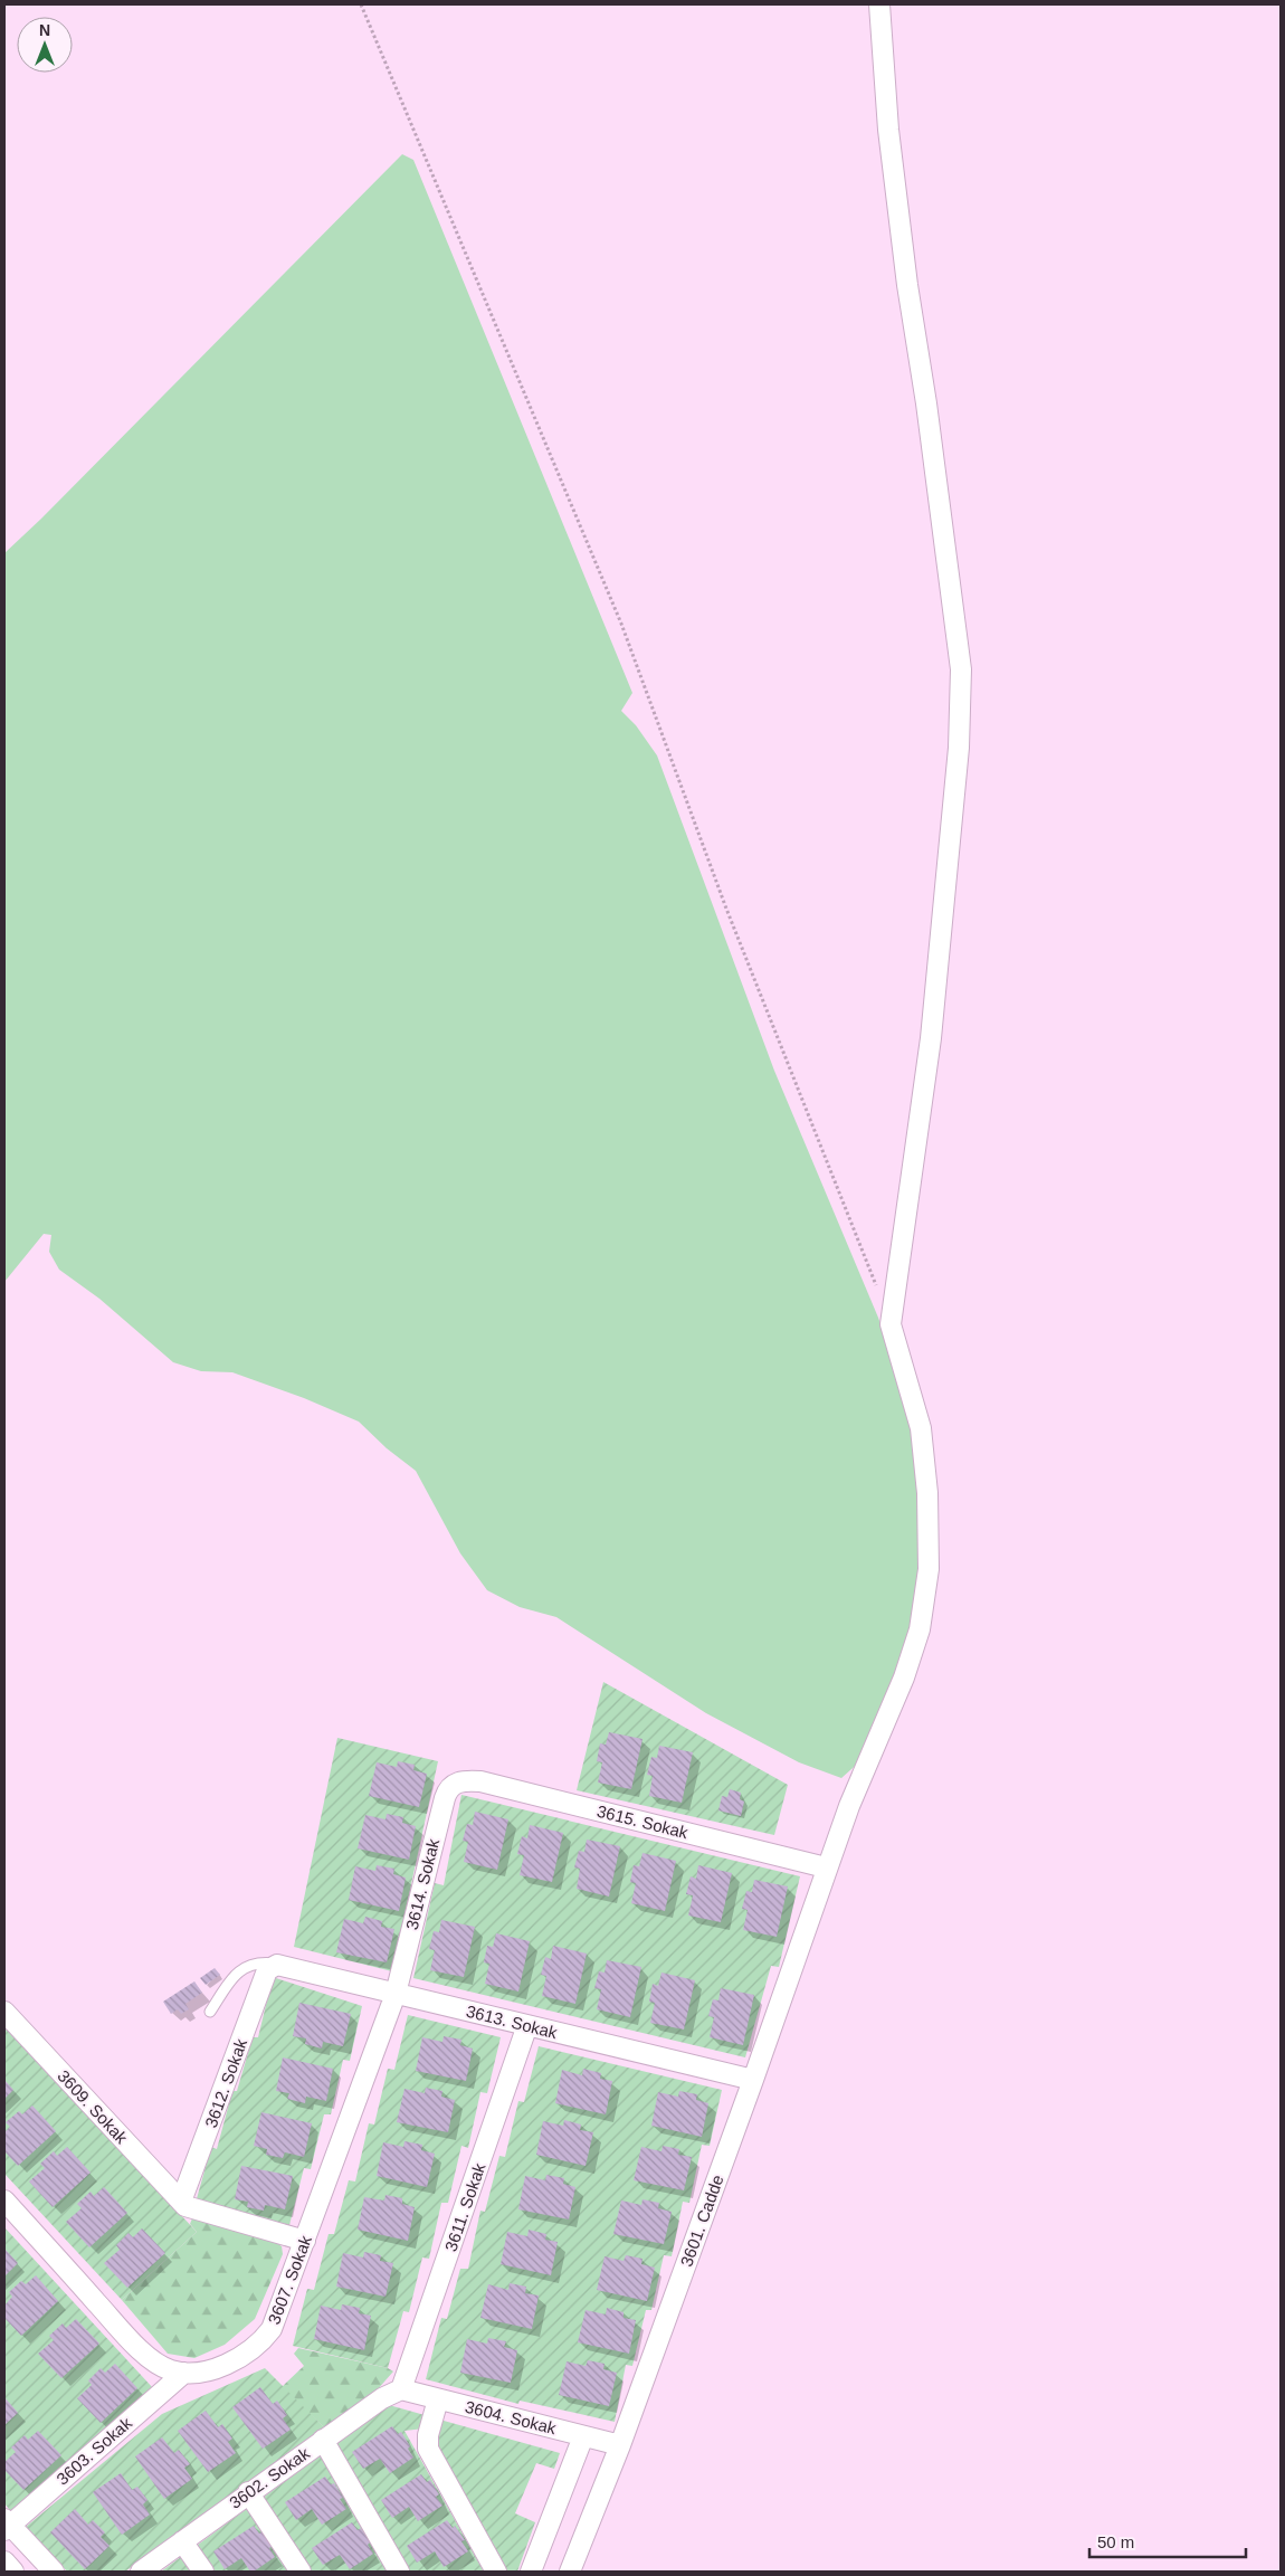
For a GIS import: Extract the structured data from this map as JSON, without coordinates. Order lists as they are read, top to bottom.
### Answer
{
  "streets": {
    "street": [
      "3615. Sokak",
      "3614. Sokak",
      "3613. Sokak",
      "3612. Sokak",
      "3609. Sokak",
      "3611. Sokak",
      "3601. Cadde",
      "3607. Sokak",
      "3604. Sokak",
      "3603. Sokak",
      "3602. Sokak"
    ]
  },
  "crossings": [
    ["3615. Sokak", "3614. Sokak"],
    ["3615. Sokak", "3601. Cadde"],
    ["3614. Sokak", "3613. Sokak"],
    ["3614. Sokak", "3607. Sokak"],
    ["3613. Sokak", "3612. Sokak"],
    ["3613. Sokak", "3611. Sokak"],
    ["3613. Sokak", "3601. Cadde"],
    ["3613. Sokak", "3607. Sokak"],
    ["3612. Sokak", "3609. Sokak"],
    ["3611. Sokak", "3604. Sokak"],
    ["3611. Sokak", "3602. Sokak"],
    ["3601. Cadde", "3604. Sokak"],
    ["3607. Sokak", "3603. Sokak"],
    ["3604. Sokak", "3602. Sokak"]
  ],
  "scale_bar": "50 m",
  "north": "top"
}
